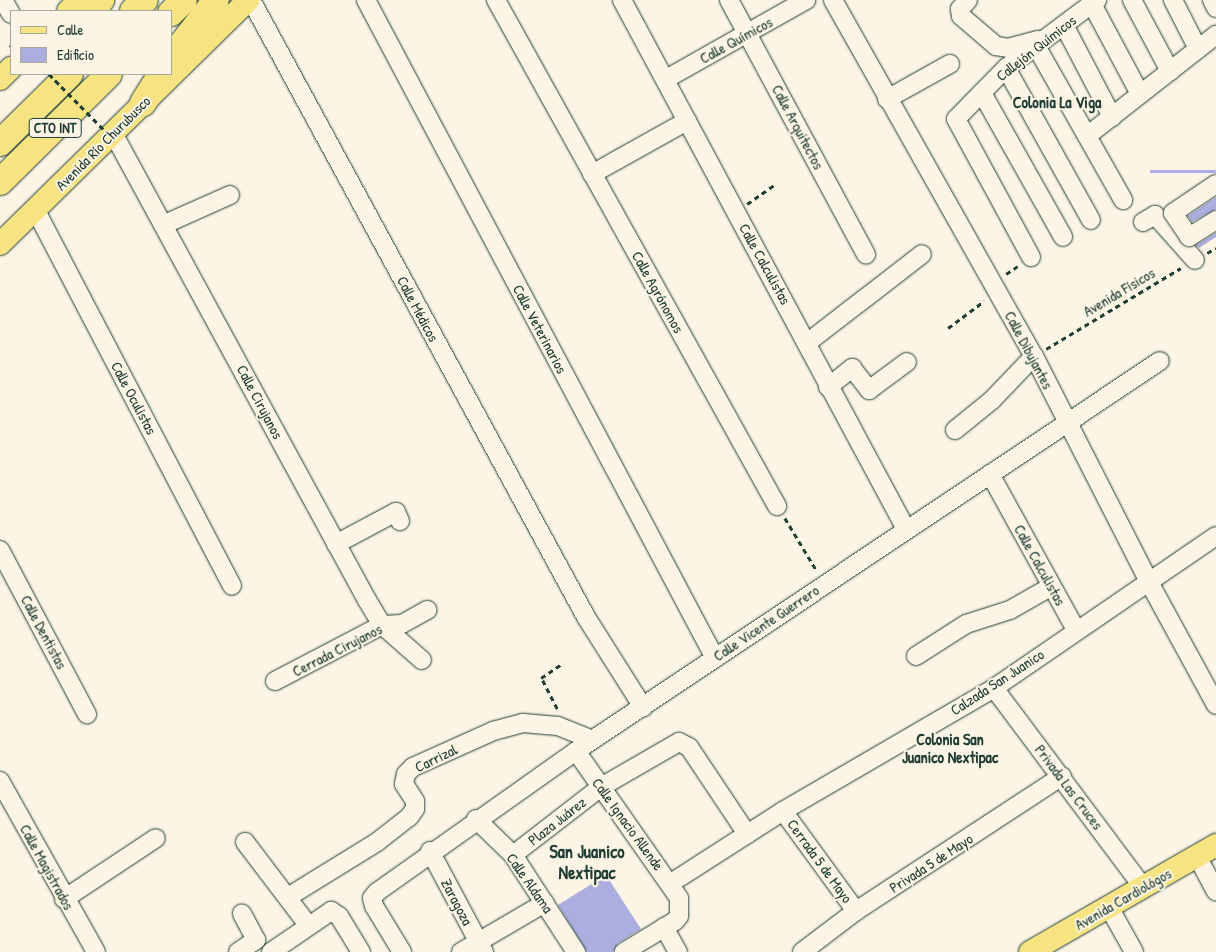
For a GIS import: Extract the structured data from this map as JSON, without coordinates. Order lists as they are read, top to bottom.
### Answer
{
  "streets": {
    "highway": ["CTO INT"],
    "main road": ["Avenida Río Churubusco", "Avenida Cardiológos"],
    "street": [
      "Calle Químicos",
      "Callejón Químicos",
      "Calle Arquitectos",
      "Calle Calculistas",
      "Calle Agrónomos",
      "Calle Médicos",
      "Calle Veterinarios",
      "Calle Dibujantes",
      "Calle Oculistas",
      "Calle Cirujanos",
      "Calle Vicente Guerrero",
      "Calle Dentistas",
      "Cerrada Cirujanos",
      "Calzada San Juanico",
      "Carrizal",
      "Privada Las Cruces",
      "Plaza Juárez",
      "Calle Ignacio Allende",
      "Cerrada 5 de Mayo",
      "Privada 5 de Mayo",
      "Calle Magistrados",
      "Calle Aldama",
      "Zaragoza"
    ],
    "path": ["Avenida Físicos"]
  },
  "crossings": [
    ["Calle Químicos", "Calle Arquitectos"],
    ["Calle Químicos", "Calle Calculistas"],
    ["Avenida Río Churubusco", "Calle Médicos"],
    ["Avenida Río Churubusco", "Calle Oculistas"],
    ["Avenida Río Churubusco", "Calle Cirujanos"],
    ["Calle Calculistas", "Calle Vicente Guerrero"],
    ["Calle Calculistas", "Calzada San Juanico"],
    ["Avenida Físicos", "Calle Dibujantes"],
    ["Calle Médicos", "Calle Vicente Guerrero"],
    ["Calle Veterinarios", "Calle Vicente Guerrero"],
    ["Calle Dibujantes", "Calle Vicente Guerrero"],
    ["Calle Dibujantes", "Calzada San Juanico"],
    ["Calle Cirujanos", "Cerrada Cirujanos"],
    ["Calle Vicente Guerrero", "Carrizal"],
    ["Calle Vicente Guerrero", "Calle Ignacio Allende"],
    ["Calle Vicente Guerrero", "Calle Aldama"],
    ["Calle Vicente Guerrero", "Zaragoza"],
    ["Calzada San Juanico", "Privada Las Cruces"],
    ["Calzada San Juanico", "Plaza Juárez"],
    ["Calzada San Juanico", "Calle Ignacio Allende"],
    ["Calzada San Juanico", "Cerrada 5 de Mayo"],
    ["Privada Las Cruces", "Privada 5 de Mayo"],
    ["Privada Las Cruces", "Avenida Cardiológos"],
    ["Plaza Juárez", "Calle Ignacio Allende"],
    ["Plaza Juárez", "Calle Aldama"],
    ["Cerrada 5 de Mayo", "Privada 5 de Mayo"]
  ],
  "districts": ["Colonia La Viga", "Colonia San Juanico Nextipac", "San Juanico Nextipac"],
  "legend": ["Calle", "Edificio"]
}
